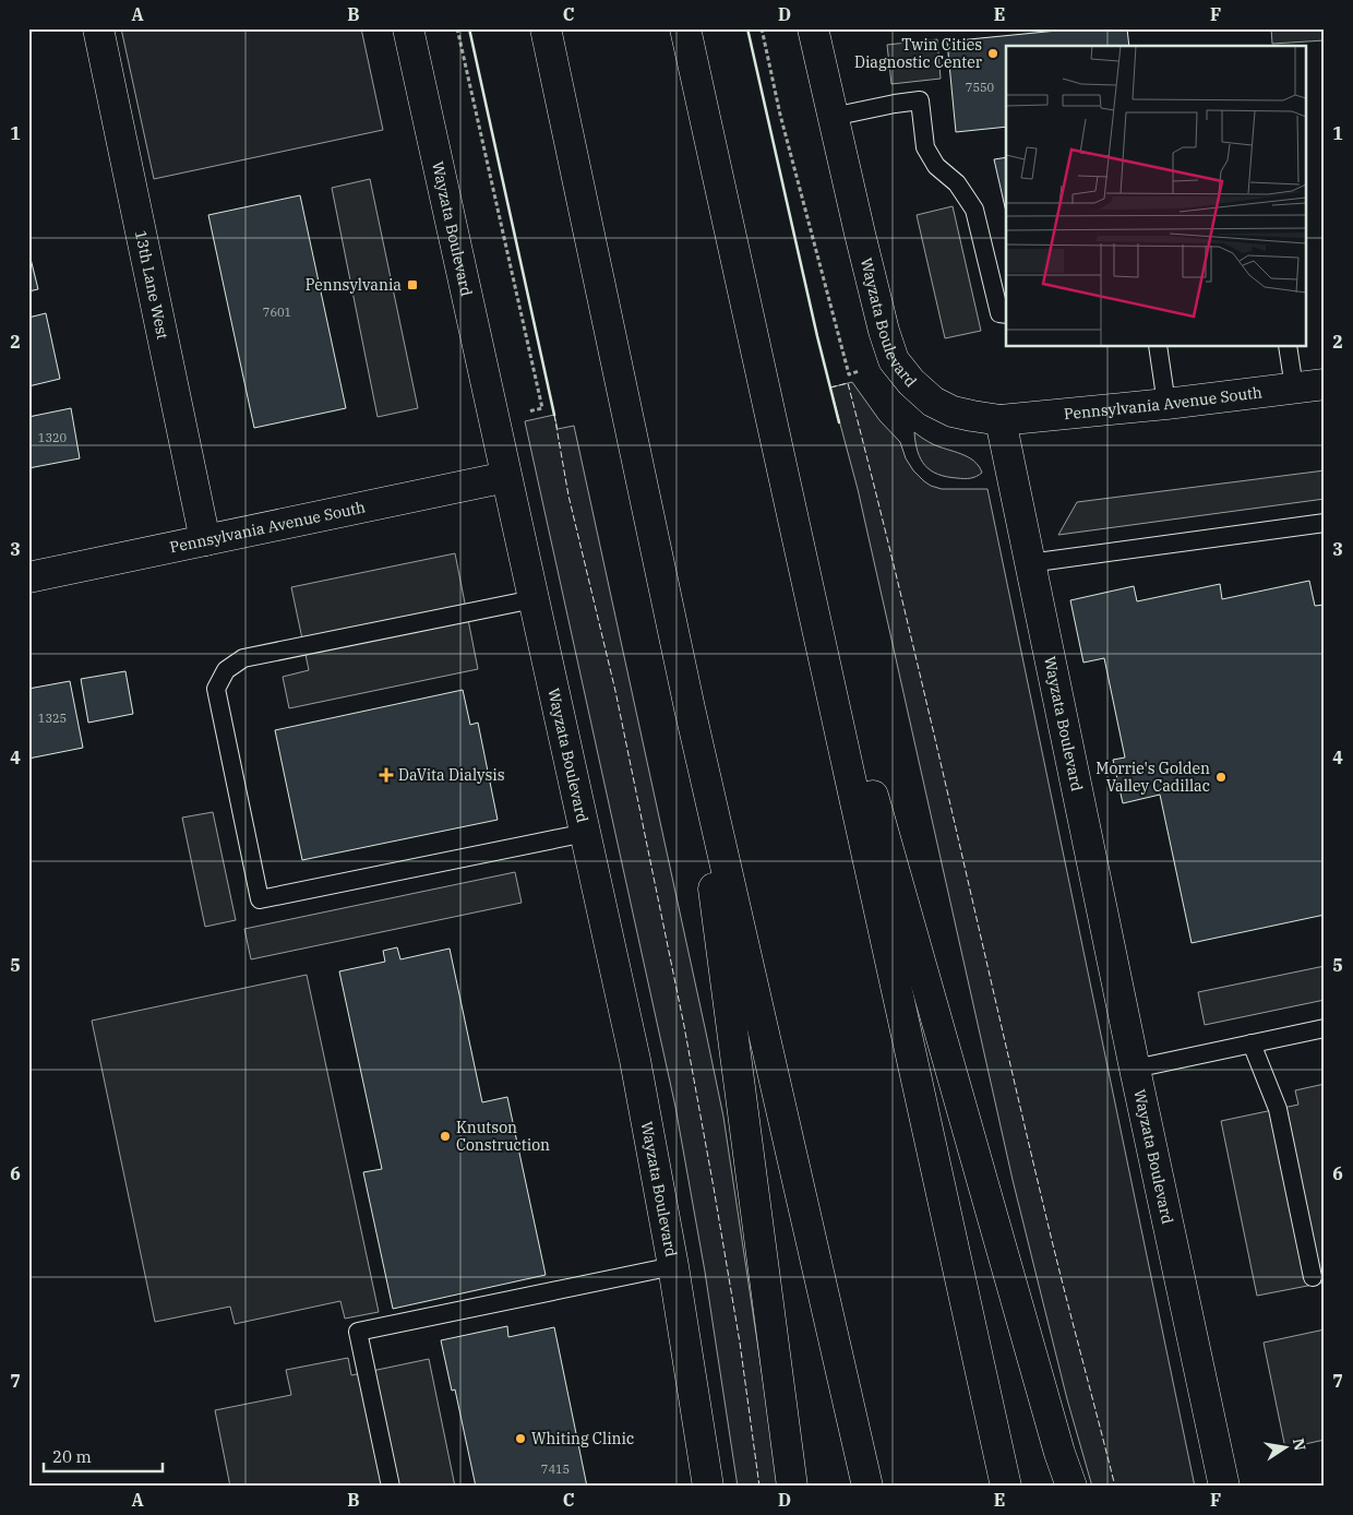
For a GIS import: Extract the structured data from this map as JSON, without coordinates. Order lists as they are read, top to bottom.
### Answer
{
  "streets": {
    "main road": ["Wayzata Boulevard", "13th Lane West", "Pennsylvania Avenue South"]
  },
  "crossings": [
    ["Wayzata Boulevard", "Pennsylvania Avenue South"],
    ["13th Lane West", "Pennsylvania Avenue South"]
  ],
  "places": {
    "other": [
      "Twin Cities Diagnostic Center",
      "Morrie's Golden Valley Cadillac",
      "Knutson Construction",
      "Whiting Clinic"
    ],
    "transit": ["Pennsylvania"],
    "health": ["DaVita Dialysis"]
  },
  "house_numbers": [
    "7550",
    "7601",
    "1320",
    "1325",
    "7415"
  ],
  "scale_bar": "20 m",
  "north": "right",
  "grid": {
    "columns": [
      "A",
      "B",
      "C",
      "D",
      "E",
      "F"
    ],
    "rows": [
      "1",
      "2",
      "3",
      "4",
      "5",
      "6",
      "7"
    ]
  }
}
